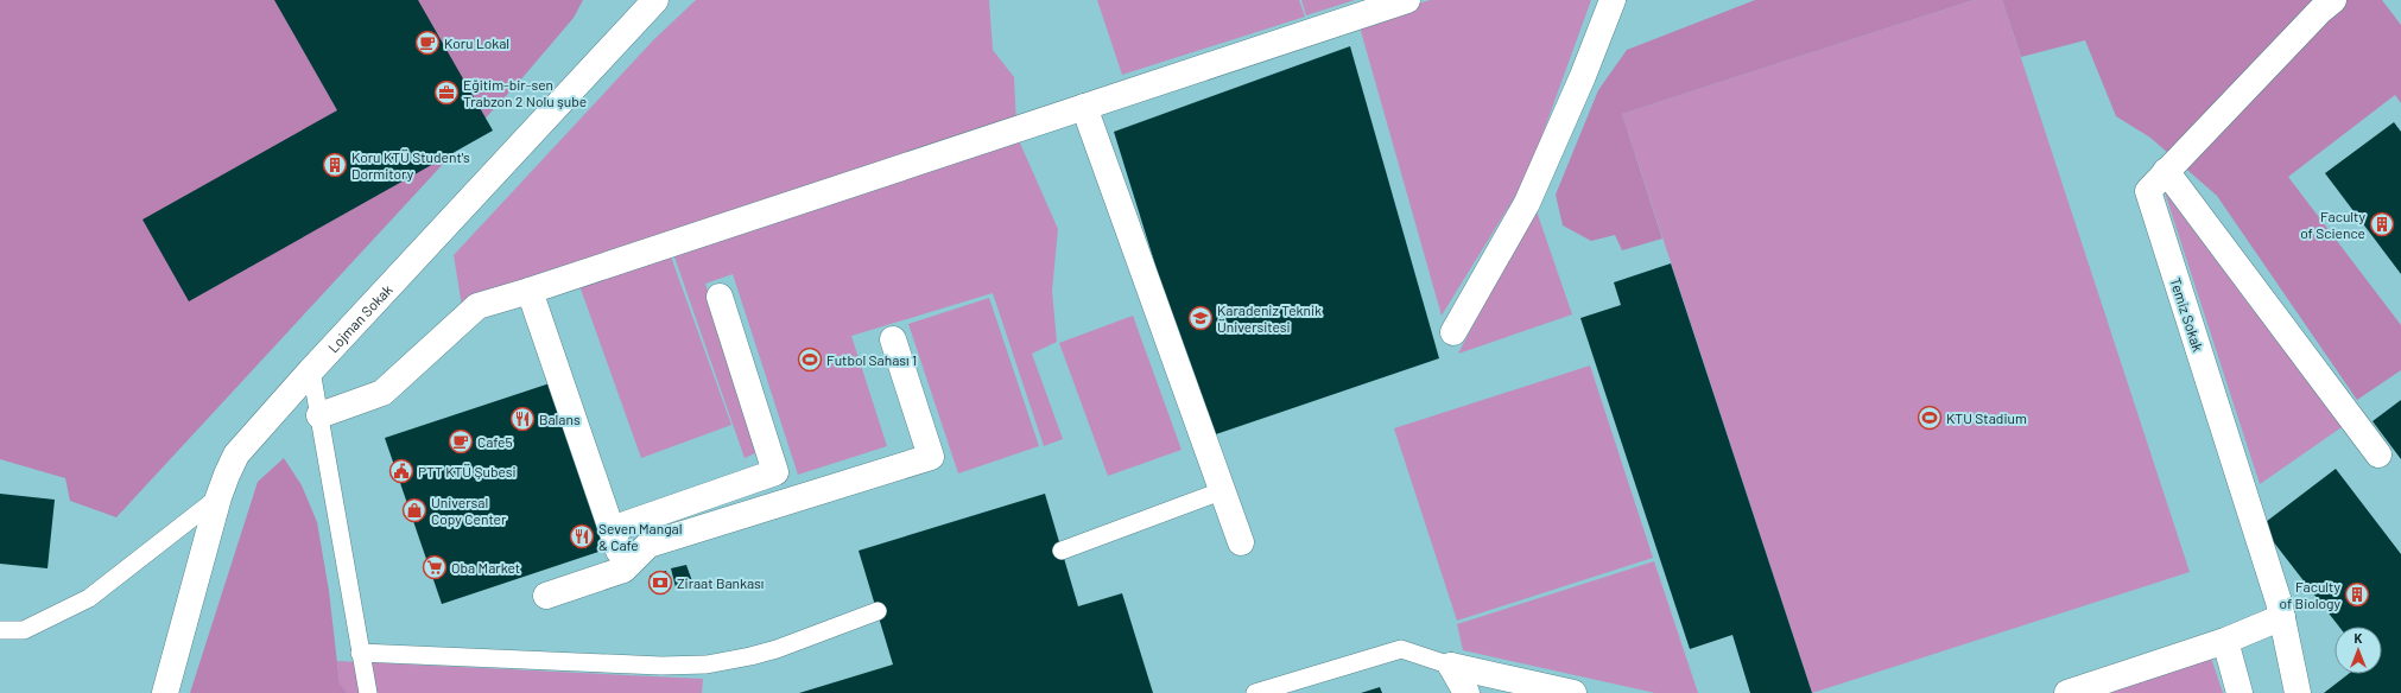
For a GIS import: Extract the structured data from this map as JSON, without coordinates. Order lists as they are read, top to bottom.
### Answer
{
  "streets": {
    "street": ["Temiz Sokak", "Lojman Sokak"]
  },
  "places": {
    "cafe": ["Koru Lokal", "Cafe5"],
    "office": ["Eğitim-bir-sen Trabzon 2 Nolu şube"],
    "building": ["Koru KTÜ Student's Dormitory", "Faculty of Science", "Faculty of Biology"],
    "school or university": ["Karadeniz Teknik Üniversitesi"],
    "sports": ["Futbol Sahası 1", "KTU Stadium"],
    "restaurant": ["Balans", "Seven Mangal & Cafe"],
    "public building": ["PTT KTÜ Şubesi"],
    "shop": ["Universal Copy Center"],
    "supermarket": ["Oba Market"],
    "bank": ["Ziraat Bankası"]
  },
  "north": "top"
}
